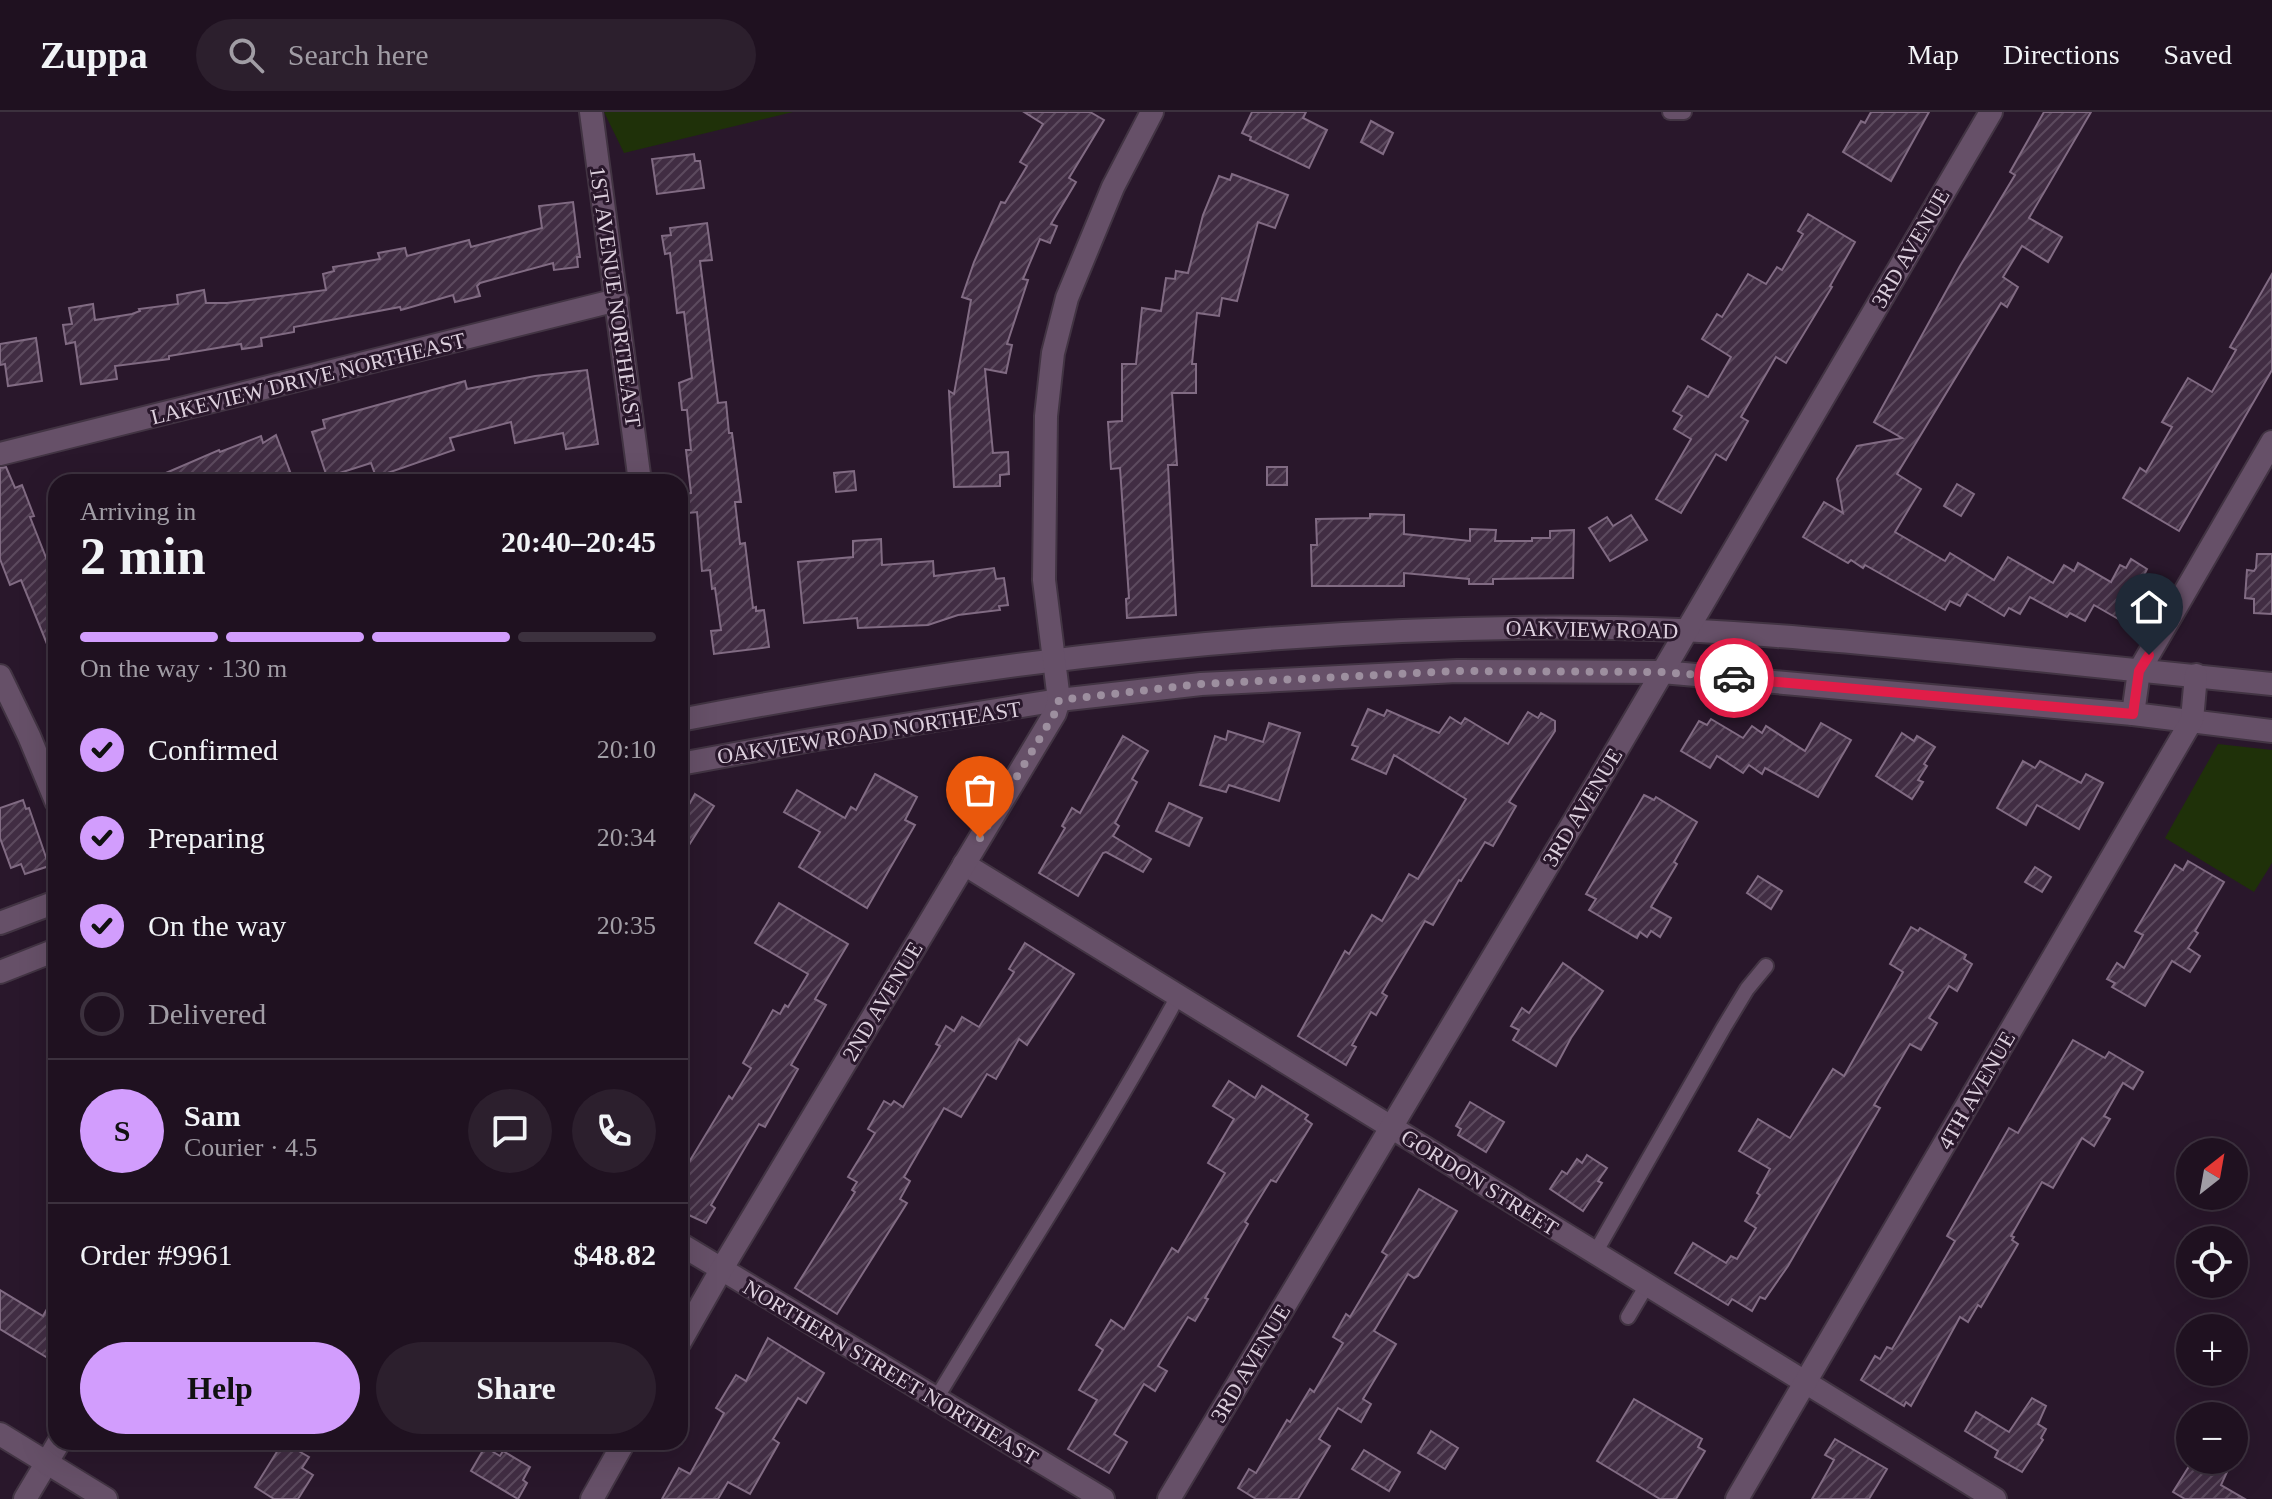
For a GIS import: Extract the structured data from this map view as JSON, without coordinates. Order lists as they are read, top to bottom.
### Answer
{
  "streets": {
    "street": [
      "3RD AVENUE",
      "1ST AVENUE NORTHEAST",
      "LAKEVIEW DRIVE NORTHEAST",
      "OAKVIEW ROAD",
      "OAKVIEW ROAD NORTHEAST",
      "2ND AVENUE",
      "4TH AVENUE",
      "GORDON STREET",
      "NORTHERN STREET NORTHEAST"
    ]
  },
  "crossings": [
    ["3RD AVENUE", "OAKVIEW ROAD"],
    ["3RD AVENUE", "GORDON STREET"],
    ["1ST AVENUE NORTHEAST", "LAKEVIEW DRIVE NORTHEAST"],
    ["OAKVIEW ROAD", "OAKVIEW ROAD NORTHEAST"],
    ["OAKVIEW ROAD", "2ND AVENUE"],
    ["OAKVIEW ROAD", "4TH AVENUE"],
    ["OAKVIEW ROAD NORTHEAST", "2ND AVENUE"],
    ["2ND AVENUE", "GORDON STREET"],
    ["2ND AVENUE", "NORTHERN STREET NORTHEAST"],
    ["4TH AVENUE", "GORDON STREET"]
  ],
  "north": "top right",
  "page": {
    "header": "Zuppa",
    "search": "Search here",
    "nav": ["Map", "Directions", "Saved"],
    "heading": ["2 min", "Arriving in", "20:40–20:45"],
    "panel": [
      "Sam",
      "Courier · 4.5",
      "Order #9961",
      "$48.82"
    ],
    "bar": "On the way · 130 m",
    "list": [
      ["Confirmed", "20:10"],
      ["Preparing", "20:34"],
      ["On the way", "20:35"],
      "Delivered"
    ],
    "round": "S",
    "map_buttons": ["+", "−"],
    "buttons": ["Help", "Share"]
  }
}
